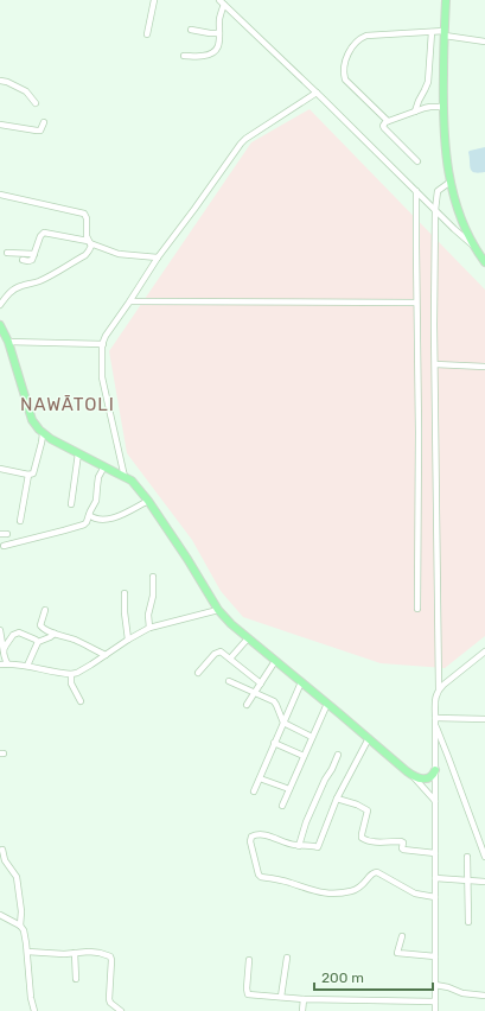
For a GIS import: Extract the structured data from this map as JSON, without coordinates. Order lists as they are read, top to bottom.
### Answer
{
  "districts": ["NAWĀTOLI"],
  "scale_bar": "200 m"
}
